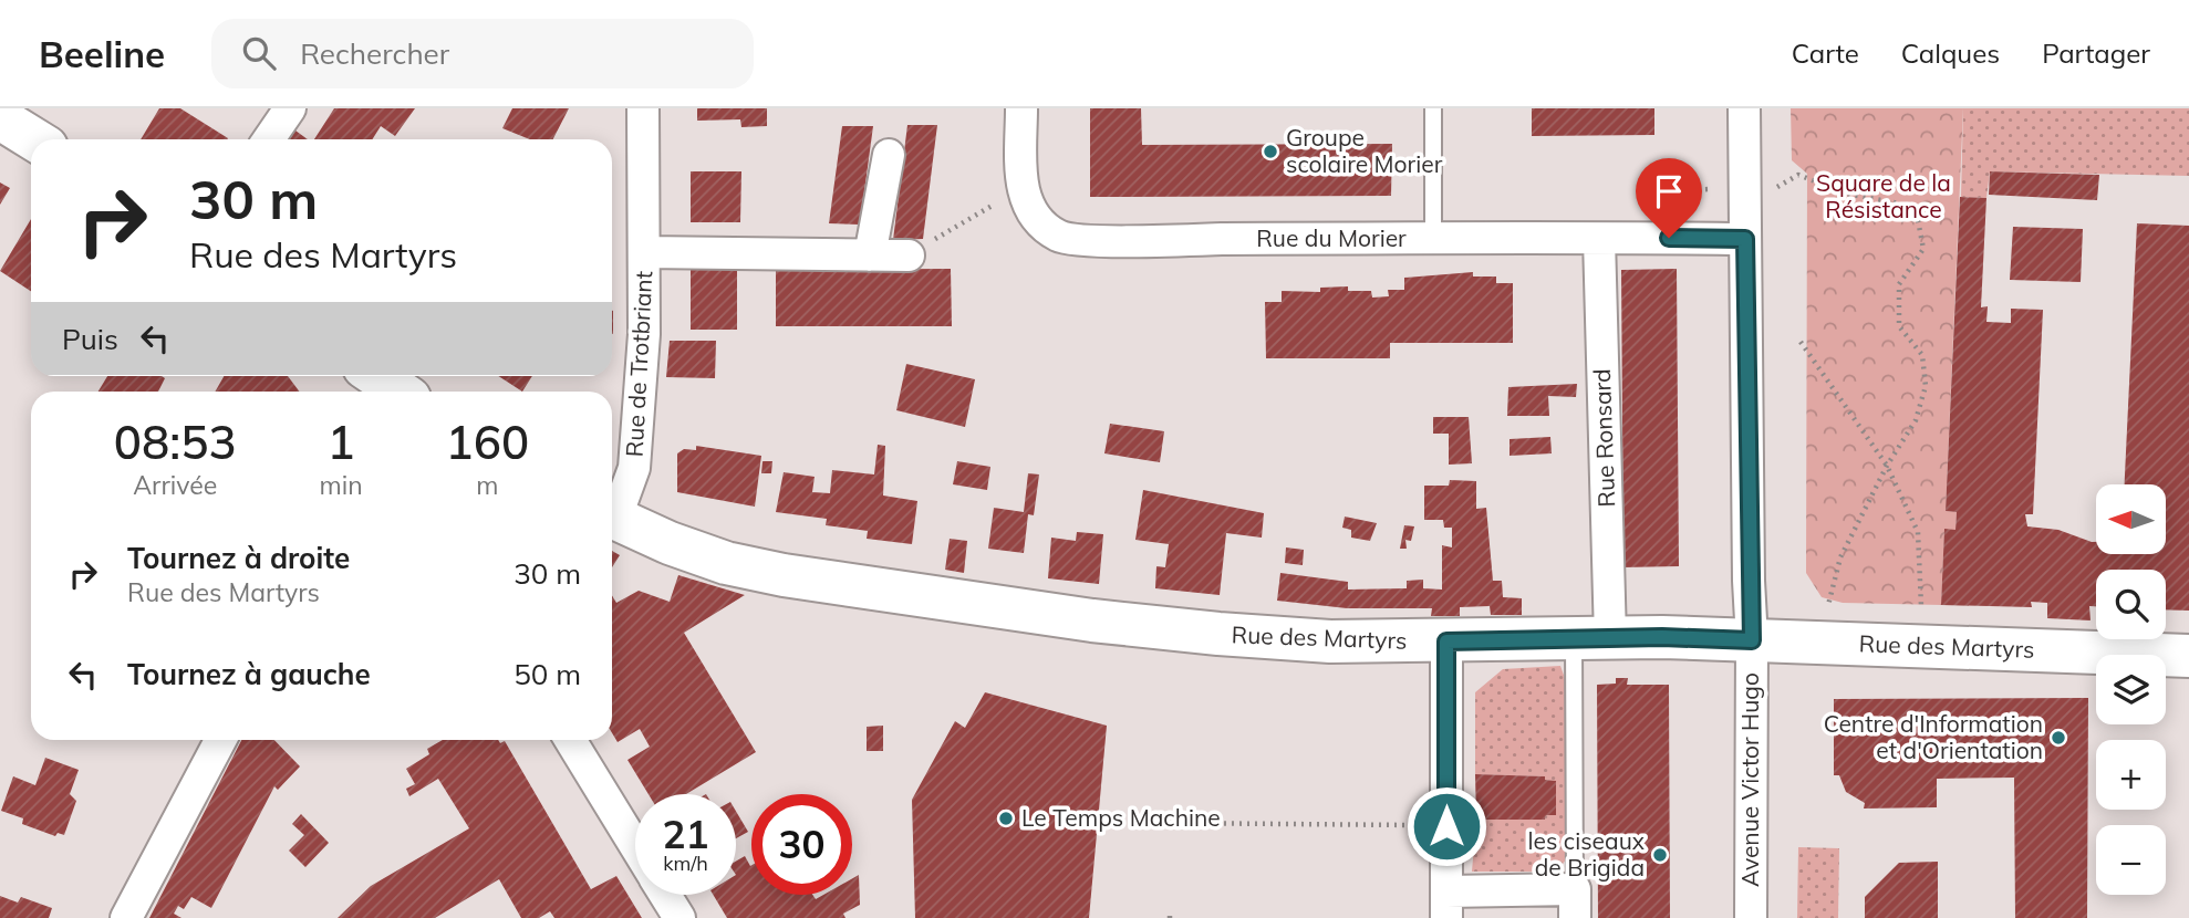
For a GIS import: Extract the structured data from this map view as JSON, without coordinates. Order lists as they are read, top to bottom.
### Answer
{
  "streets": {
    "main road": ["Rue des Martyrs"],
    "street": [
      "Rue du Morier",
      "Rue de Trotbriant",
      "Rue Ronsard",
      "Avenue Victor Hugo"
    ]
  },
  "crossings": [
    ["Rue du Morier", "Rue Ronsard"],
    ["Rue du Morier", "Avenue Victor Hugo"],
    ["Rue Ronsard", "Rue des Martyrs"],
    ["Rue des Martyrs", "Avenue Victor Hugo"]
  ],
  "parks": ["Square de la Résistance"],
  "places": [
    "Groupe scolaire Morier",
    "Centre d'Information et d'Orientation",
    "Le Temps Machine",
    "les ciseaux de Brigida"
  ],
  "north": "left",
  "page": {
    "header": "Beeline",
    "search": "Rechercher",
    "nav": ["Carte", "Calques", "Partager"],
    "turn": ["30 m", "Rue des Martyrs"],
    "then": "Puis",
    "eta": [
      "08:53",
      "Arrivée",
      "1",
      "min",
      "160",
      "m"
    ],
    "map_buttons": ["+", "−"],
    "list": [
      {
        "name": "Tournez à droite",
        "note": "Rue des Martyrs",
        "value": "30 m"
      },
      {
        "name": "Tournez à gauche",
        "value": "50 m"
      }
    ],
    "speed": "21 km/h",
    "limit": "30"
  }
}
